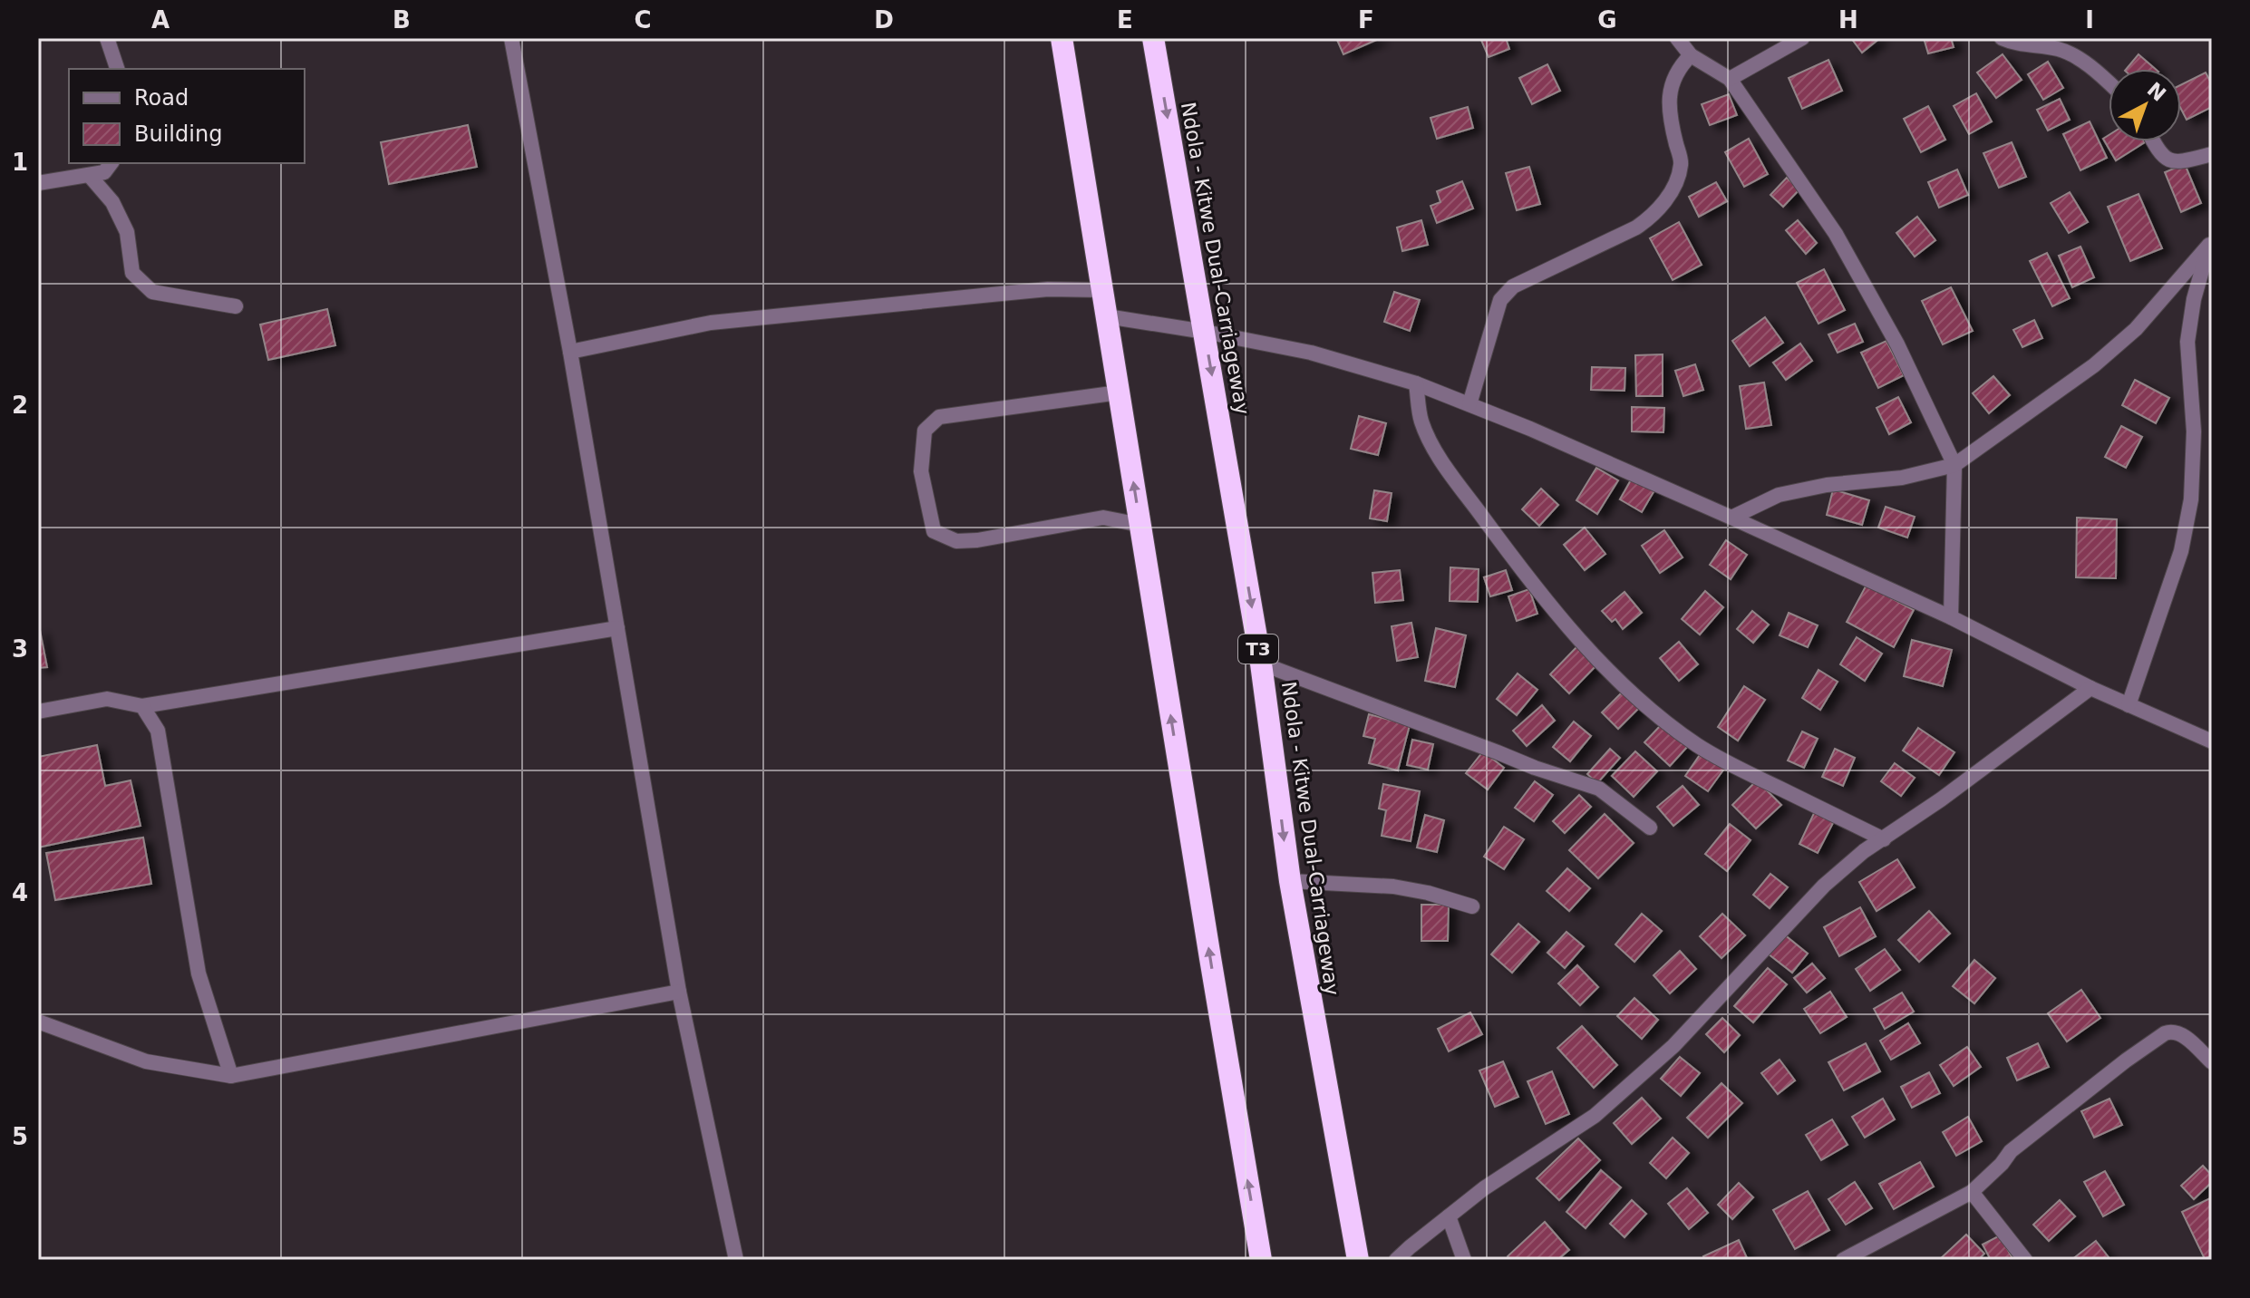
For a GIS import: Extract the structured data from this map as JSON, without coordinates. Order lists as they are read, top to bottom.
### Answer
{
  "streets": {
    "highway": ["Ndola - Kitwe Dual-Carriageway", "T3"]
  },
  "legend": ["Road", "Building"],
  "north": "top right",
  "grid": {
    "columns": [
      "A",
      "B",
      "C",
      "D",
      "E",
      "F",
      "G",
      "H",
      "I"
    ],
    "rows": [
      "1",
      "2",
      "3",
      "4",
      "5"
    ]
  }
}
